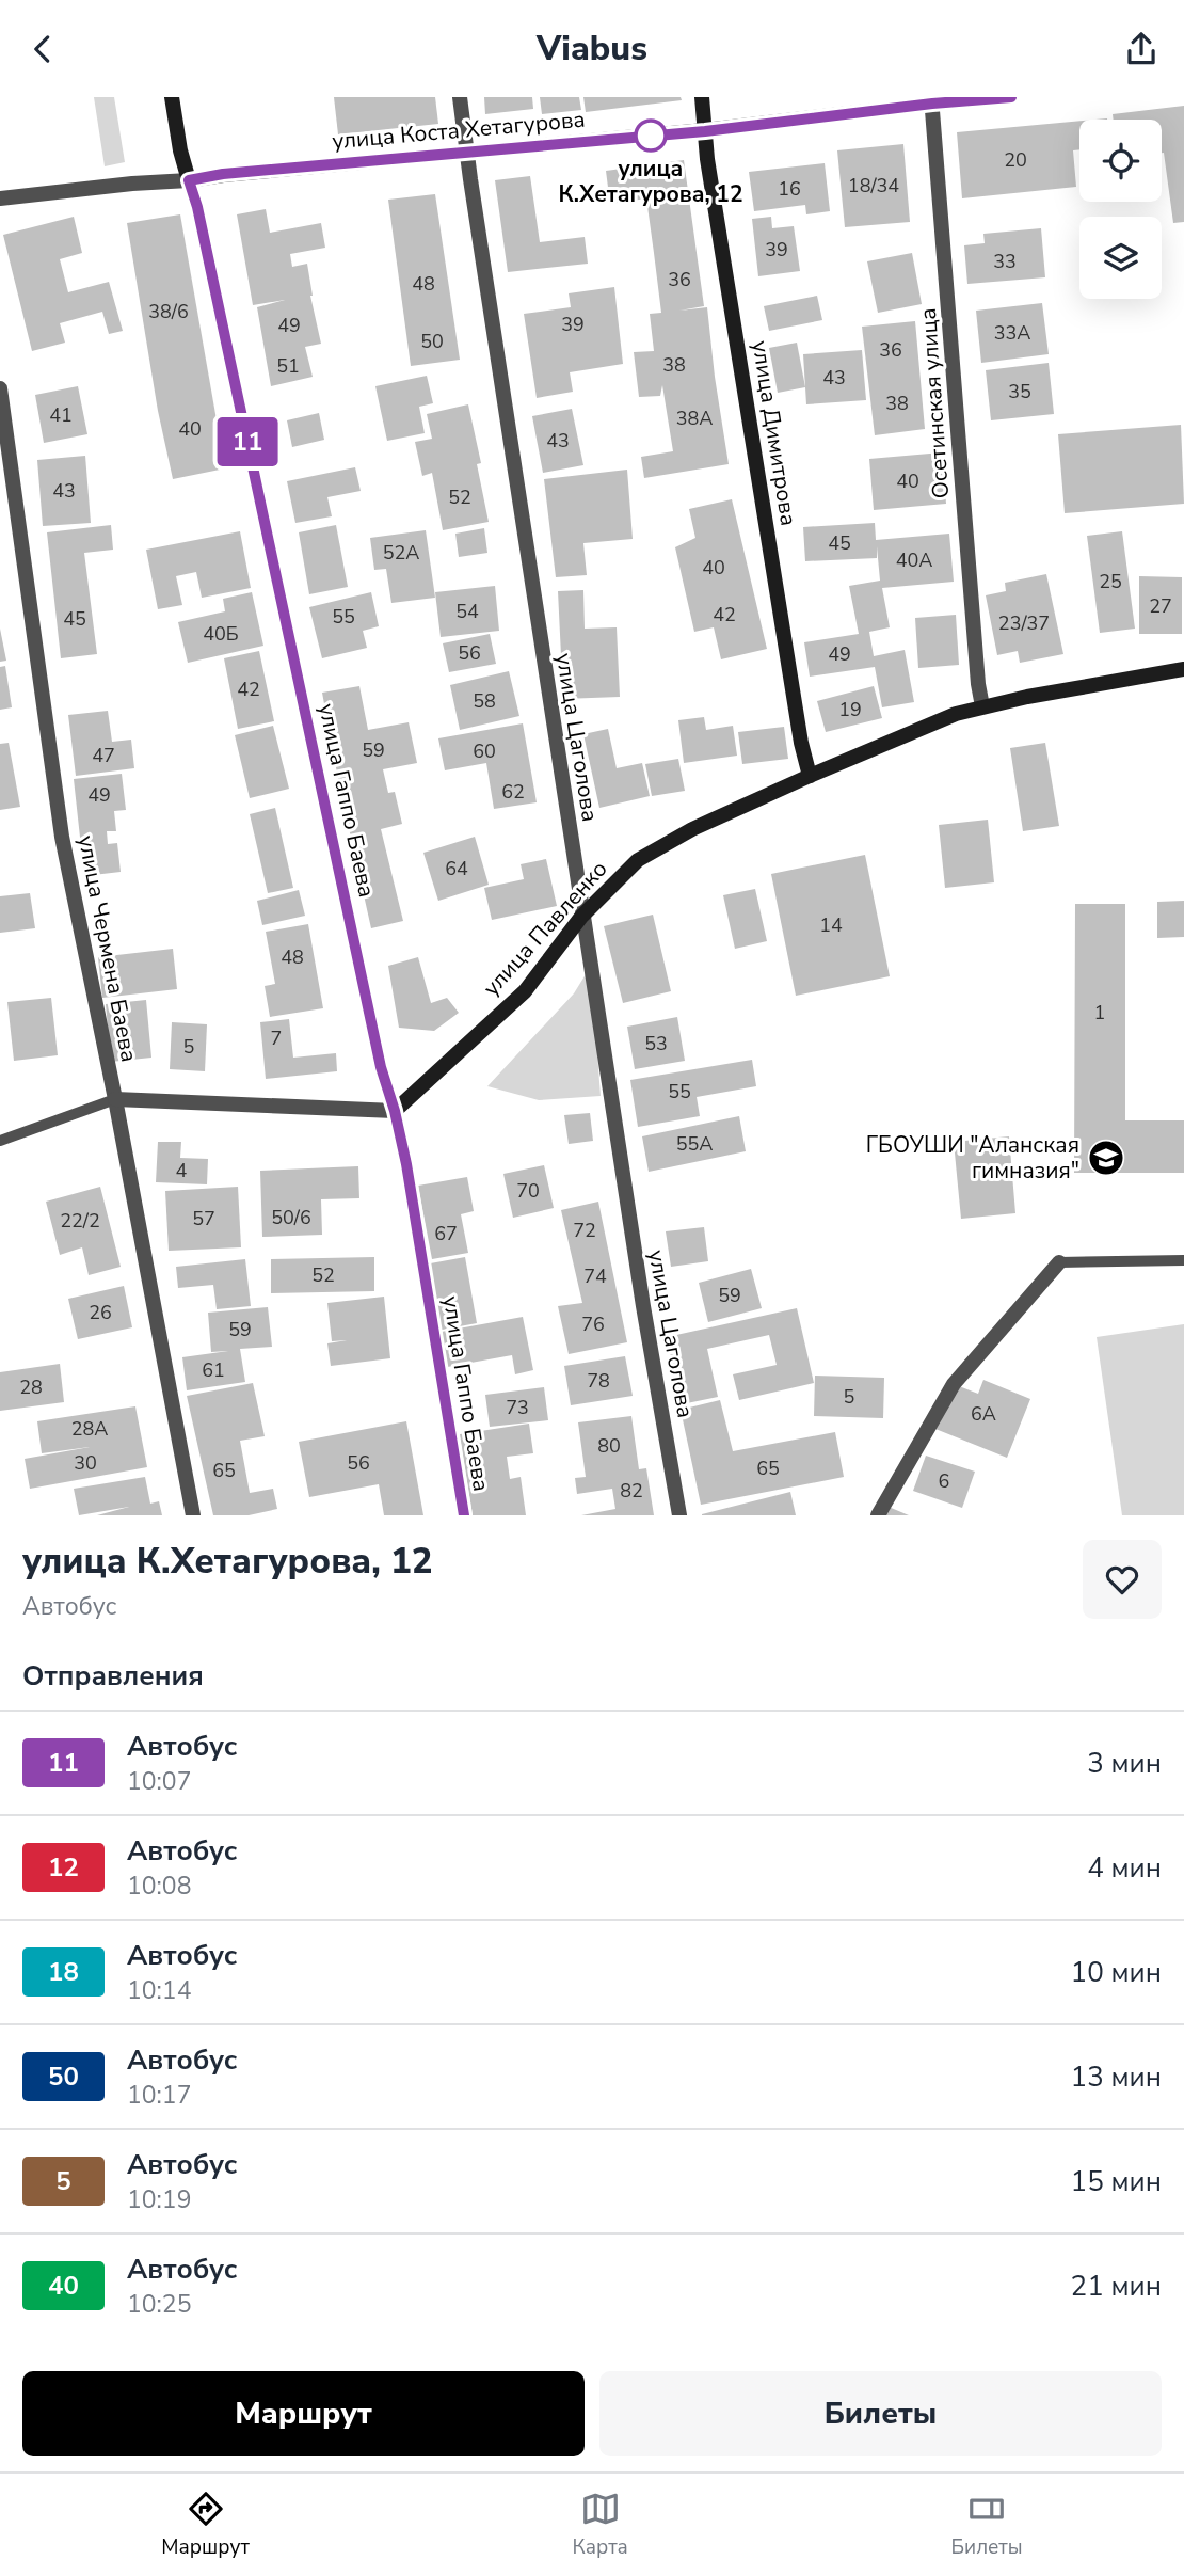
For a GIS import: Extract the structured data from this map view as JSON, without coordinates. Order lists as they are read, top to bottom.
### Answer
{
  "streets": {
    "main road": [
      "улица Коста Хетагурова",
      "улица Димитрова",
      "улица Гаппо Баева",
      "улица Павленко"
    ],
    "street": ["Осетинская улица", "улица Цаголова", "улица Чермена Баева"]
  },
  "crossings": [
    ["улица Коста Хетагурова", "Осетинская улица"],
    ["улица Коста Хетагурова", "улица Димитрова"],
    ["улица Коста Хетагурова", "улица Цаголова"],
    ["улица Коста Хетагурова", "улица Гаппо Баева"],
    ["Осетинская улица", "улица Павленко"],
    ["улица Димитрова", "улица Павленко"],
    ["улица Цаголова", "улица Павленко"],
    ["улица Гаппо Баева", "улица Павленко"]
  ],
  "places": {
    "other": ["улица К.Хетагурова, 12"],
    "school or university": ["ГБОУШИ \"Аланская гимназия\""]
  },
  "lines": ["bus line 11"],
  "house_numbers": [
    "20",
    "18/34",
    "16",
    "39",
    "33",
    "36",
    "48",
    "38/6",
    "39",
    "49",
    "33A",
    "50",
    "36",
    "38",
    "51",
    "43",
    "35",
    "38",
    "41",
    "38А",
    "40",
    "43",
    "40",
    "43",
    "52",
    "45",
    "52А",
    "40А",
    "40",
    "25",
    "27",
    "54",
    "42",
    "55",
    "45",
    "23/37",
    "40Б",
    "56",
    "49",
    "42",
    "58",
    "19",
    "59",
    "60",
    "47",
    "62",
    "49",
    "64",
    "14",
    "48",
    "1",
    "7",
    "53",
    "5",
    "55",
    "55А",
    "4",
    "70",
    "50/6",
    "57",
    "22/2",
    "72",
    "67",
    "52",
    "74",
    "59",
    "26",
    "76",
    "59",
    "61",
    "78",
    "28",
    "5",
    "73",
    "6А",
    "28А",
    "80",
    "30",
    "56",
    "65",
    "65",
    "6",
    "82"
  ],
  "page": {
    "header": "Viabus",
    "on_map": "11",
    "heading": [
      ["улица К.Хетагурова, 12", "Автобус"],
      "Отправления"
    ],
    "list": [
      {
        "mark": "11",
        "name": "Автобус",
        "note": "10:07",
        "value": "3 мин"
      },
      {
        "mark": "12",
        "name": "Автобус",
        "note": "10:08",
        "value": "4 мин"
      },
      {
        "mark": "18",
        "name": "Автобус",
        "note": "10:14",
        "value": "10 мин"
      },
      {
        "mark": "50",
        "name": "Автобус",
        "note": "10:17",
        "value": "13 мин"
      },
      {
        "mark": "5",
        "name": "Автобус",
        "note": "10:19",
        "value": "15 мин"
      },
      {
        "mark": "40",
        "name": "Автобус",
        "note": "10:25",
        "value": "21 мин"
      }
    ],
    "buttons": ["Маршрут", "Билеты"],
    "tabs": ["Маршрут", "Карта", "Билеты"]
  }
}
